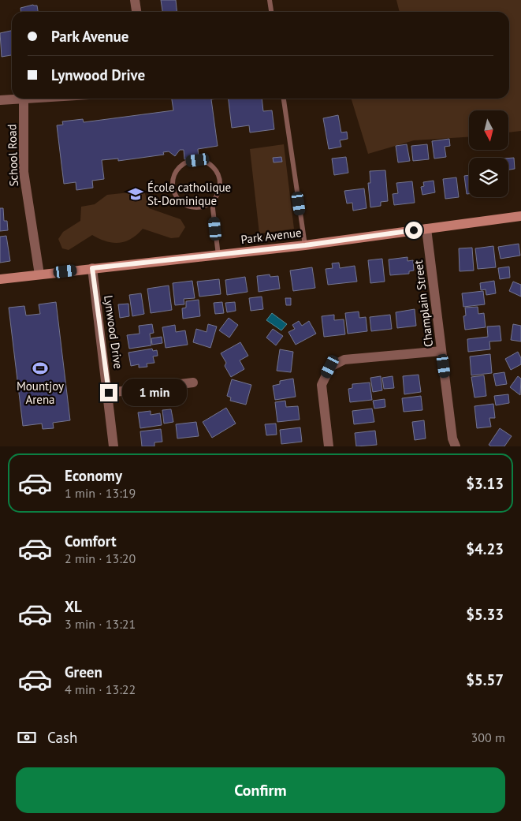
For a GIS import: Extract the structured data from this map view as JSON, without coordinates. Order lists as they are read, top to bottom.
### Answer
{
  "streets": {
    "street": [
      "School Road",
      "Park Avenue",
      "Champlain Street",
      "Lynwood Drive"
    ]
  },
  "crossings": [
    ["School Road", "Park Avenue"],
    ["Park Avenue", "Champlain Street"],
    ["Park Avenue", "Lynwood Drive"]
  ],
  "places": {
    "school or university": ["École catholique St-Dominique"],
    "sports": ["Mountjoy Arena"]
  },
  "north": "bottom",
  "page": {
    "banner": ["Park Avenue", "Lynwood Drive"],
    "bubble": "1 min",
    "list": [
      {
        "name": "Economy",
        "note": "1 min · 13:19",
        "value": "$3.13"
      },
      {
        "name": "Comfort",
        "note": "2 min · 13:20",
        "value": "$4.23"
      },
      {
        "name": "XL",
        "note": "3 min · 13:21",
        "value": "$5.33"
      },
      {
        "name": "Green",
        "note": "4 min · 13:22",
        "value": "$5.57"
      }
    ],
    "pay": ["Cash", "300 m"],
    "buttons": "Confirm"
  }
}
